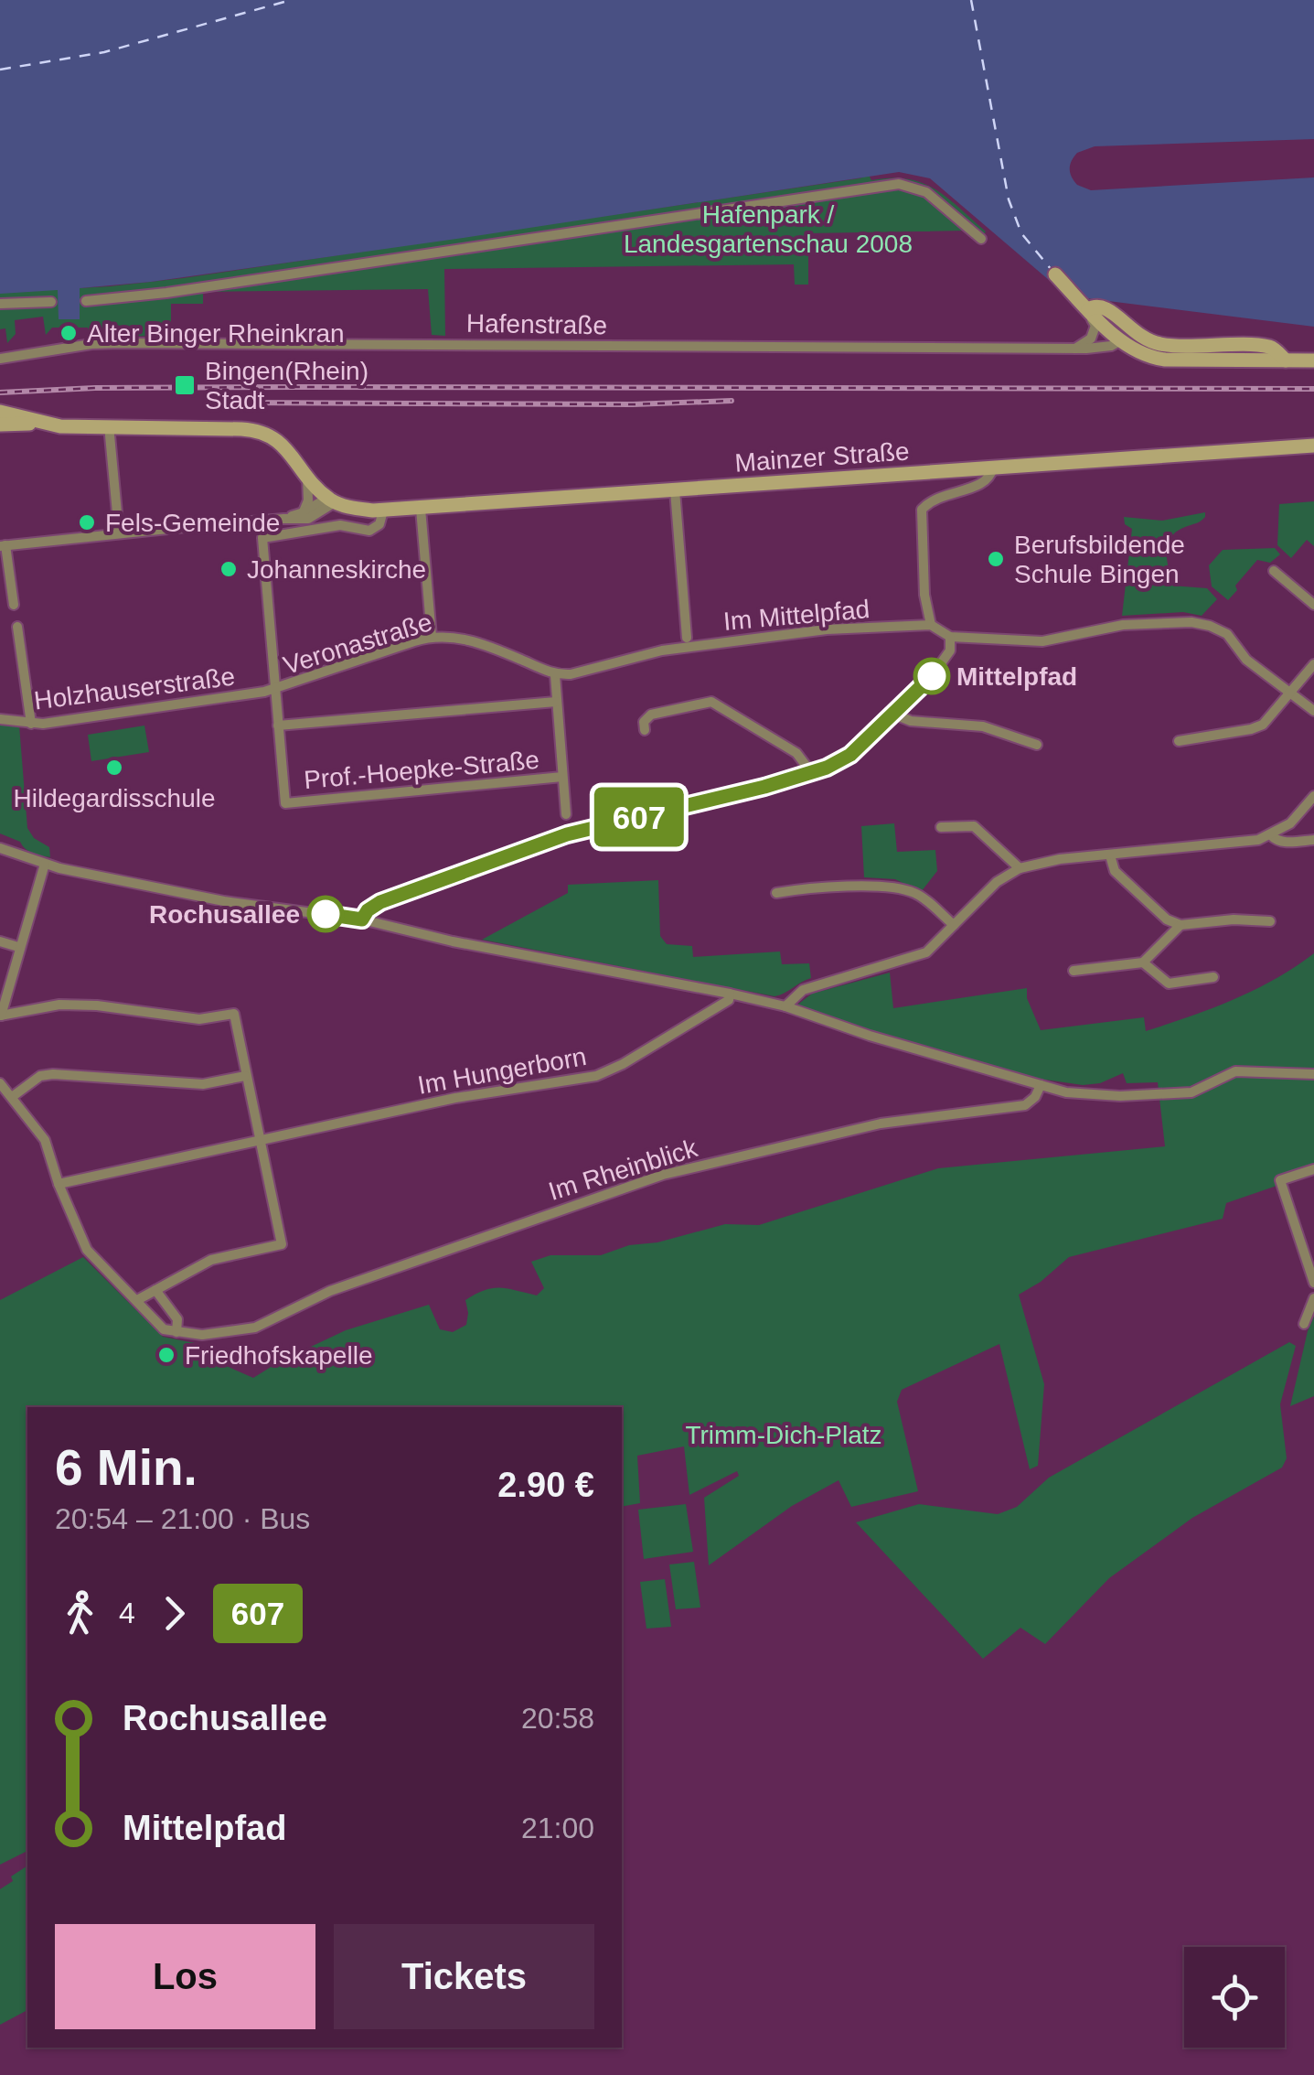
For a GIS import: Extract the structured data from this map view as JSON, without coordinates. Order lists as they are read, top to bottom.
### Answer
{
  "streets": {
    "main road": ["Mainzer Straße"],
    "street": [
      "Hafenstraße",
      "Im Mittelpfad",
      "Veronastraße",
      "Holzhauserstraße",
      "Prof.-Hoepke-Straße",
      "Im Hungerborn",
      "Im Rheinblick"
    ]
  },
  "crossings": [
    ["Im Mittelpfad", "Veronastraße"],
    ["Veronastraße", "Holzhauserstraße"]
  ],
  "parks": ["Hafenpark / Landesgartenschau 2008", "Trimm-Dich-Platz"],
  "places": {
    "other": [
      "Alter Binger Rheinkran",
      "Fels-Gemeinde",
      "Berufsbildende Schule Bingen",
      "Johanneskirche",
      "Mittelpfad",
      "Hildegardisschule",
      "Rochusallee",
      "Friedhofskapelle"
    ],
    "transit": ["Bingen(Rhein) Stadt"]
  },
  "lines": ["bus line 607"],
  "page": {
    "on_map": "607",
    "heading": ["6 Min.", "20:54 – 21:00 · Bus", "2.90 €"],
    "legs": ["4", "607"],
    "list": [
      {
        "name": "Rochusallee",
        "value": "20:58"
      },
      {
        "name": "Mittelpfad",
        "value": "21:00"
      }
    ],
    "buttons": ["Los", "Tickets"]
  }
}
